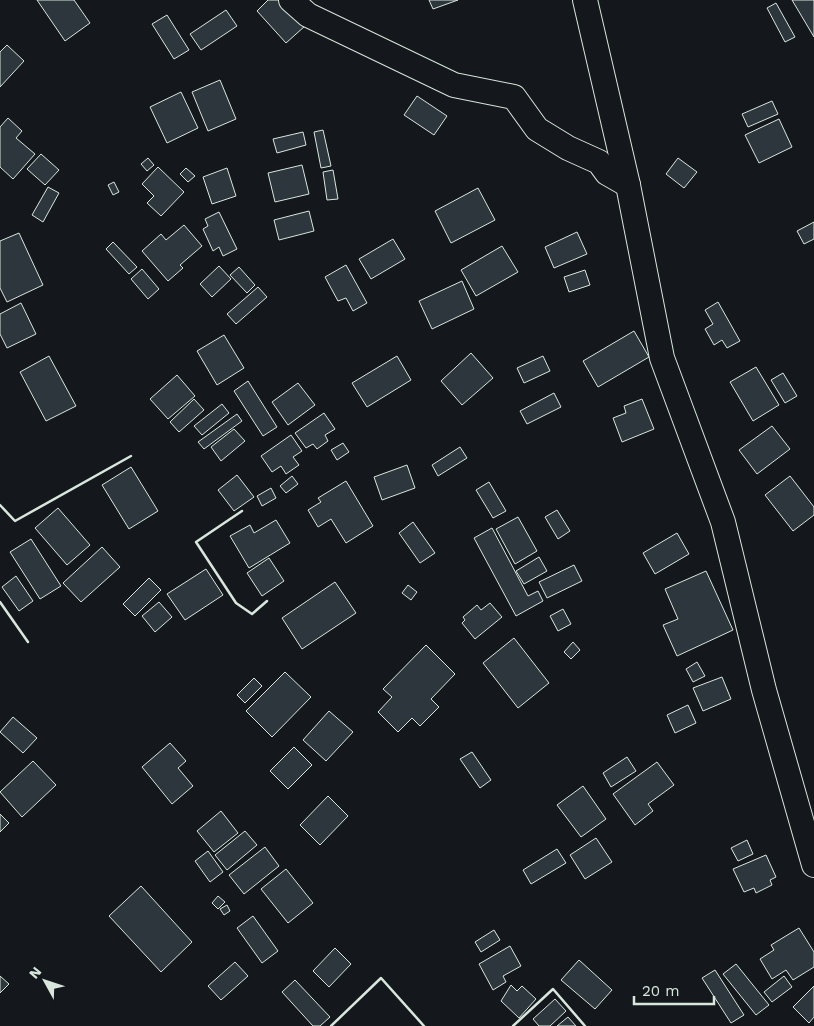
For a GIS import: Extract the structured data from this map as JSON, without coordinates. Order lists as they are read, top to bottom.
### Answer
{
  "scale_bar": "20 m",
  "north": "top left"
}
